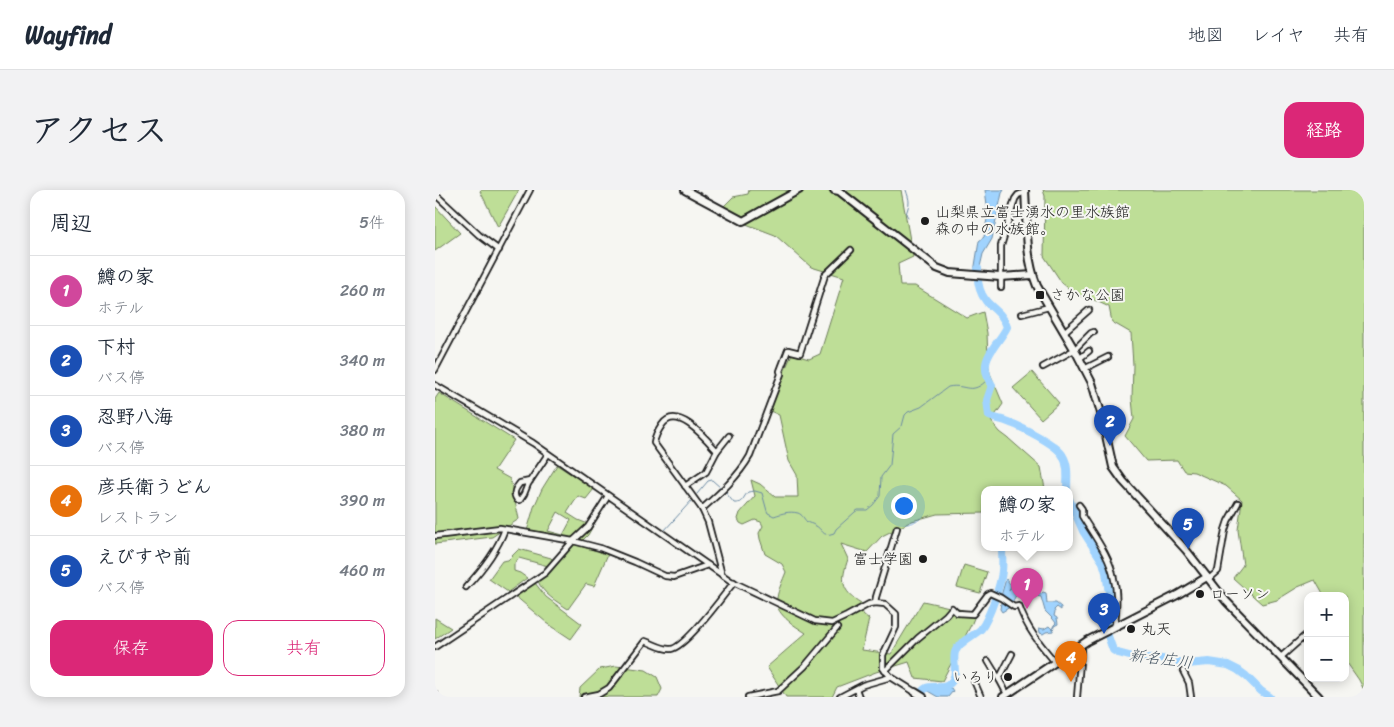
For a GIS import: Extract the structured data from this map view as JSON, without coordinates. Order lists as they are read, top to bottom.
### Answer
{
  "water": ["新名庄川"],
  "places": {
    "other": [
      "山梨県立富士湧水の里水族館 森の中の水族館。",
      "富士学園",
      "ローソン",
      "丸天",
      "いろり"
    ],
    "transit": ["さかな公園"]
  },
  "page": {
    "header": "Wayfind",
    "nav": ["地図", "レイヤ", "共有"],
    "title": "アクセス",
    "buttons": [
      "経路",
      ["保存", "共有"]
    ],
    "heading": ["周辺", "5件"],
    "list": [
      {
        "mark": "1",
        "name": "鱒の家",
        "note": "ホテル",
        "value": "260 m"
      },
      {
        "mark": "2",
        "name": "下村",
        "note": "バス停",
        "value": "340 m"
      },
      {
        "mark": "3",
        "name": "忍野八海",
        "note": "バス停",
        "value": "380 m"
      },
      {
        "mark": "4",
        "name": "彦兵衛うどん",
        "note": "レストラン",
        "value": "390 m"
      },
      {
        "mark": "5",
        "name": "えびすや前",
        "note": "バス停",
        "value": "460 m"
      }
    ],
    "pins": [
      "2",
      "5",
      "1",
      "3",
      "4"
    ],
    "popup": ["鱒の家", "ホテル"],
    "map_buttons": ["+", "−"]
  }
}
